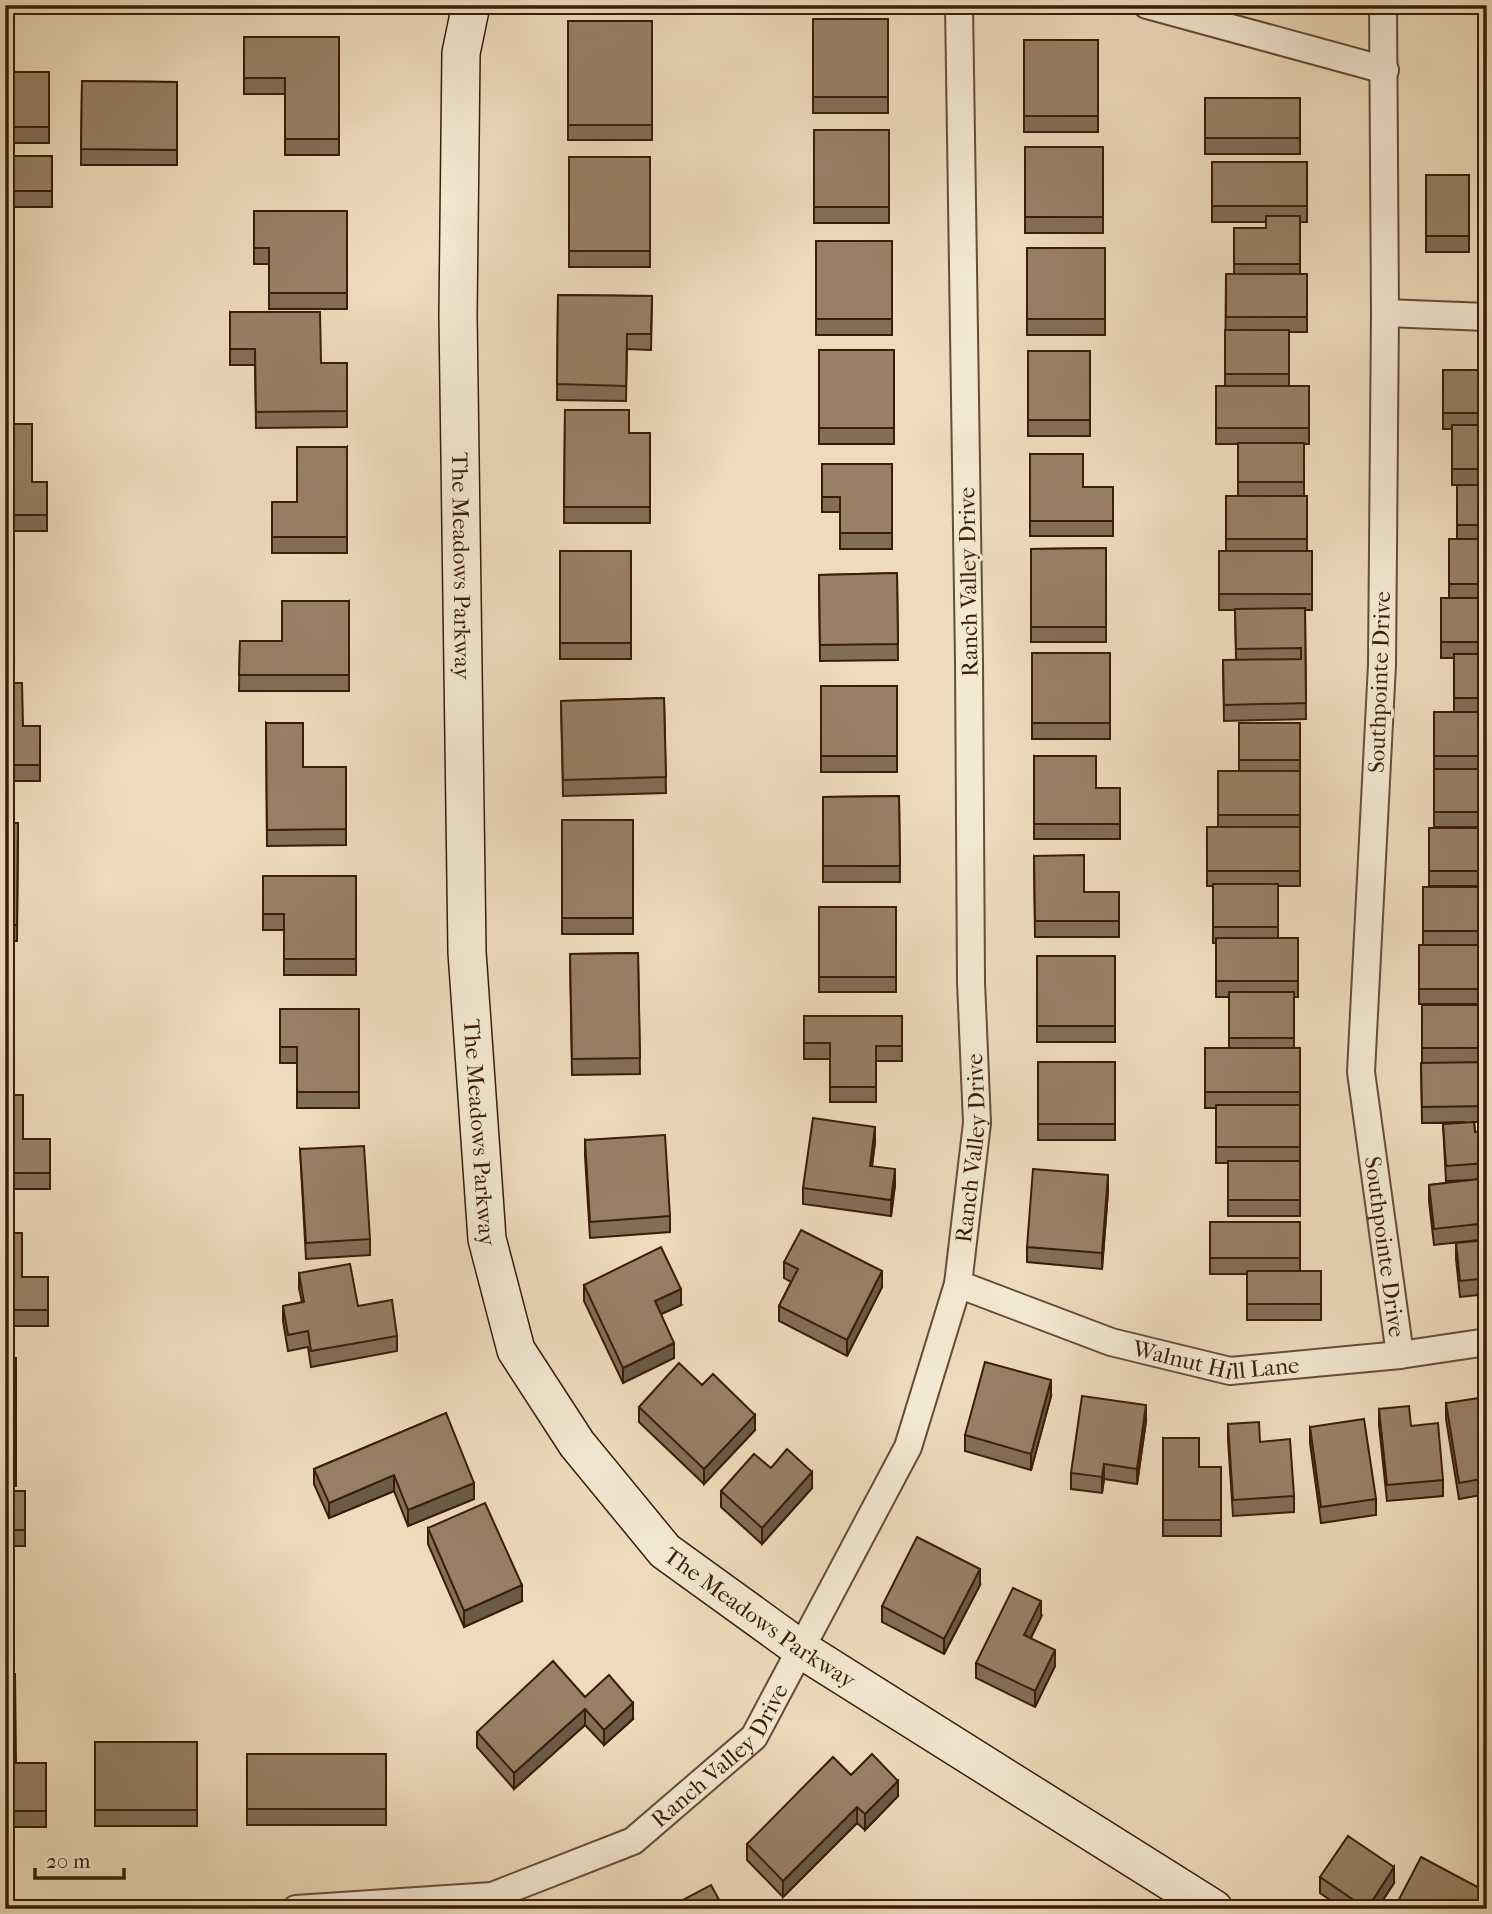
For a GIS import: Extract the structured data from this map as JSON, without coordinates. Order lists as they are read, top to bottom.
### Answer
{
  "streets": {
    "street": [
      "The Meadows Parkway",
      "Ranch Valley Drive",
      "Southpointe Drive",
      "Walnut Hill Lane"
    ]
  },
  "crossings": [
    ["The Meadows Parkway", "Ranch Valley Drive"],
    ["Ranch Valley Drive", "Walnut Hill Lane"],
    ["Southpointe Drive", "Walnut Hill Lane"]
  ],
  "scale_bar": "20 m"
}
